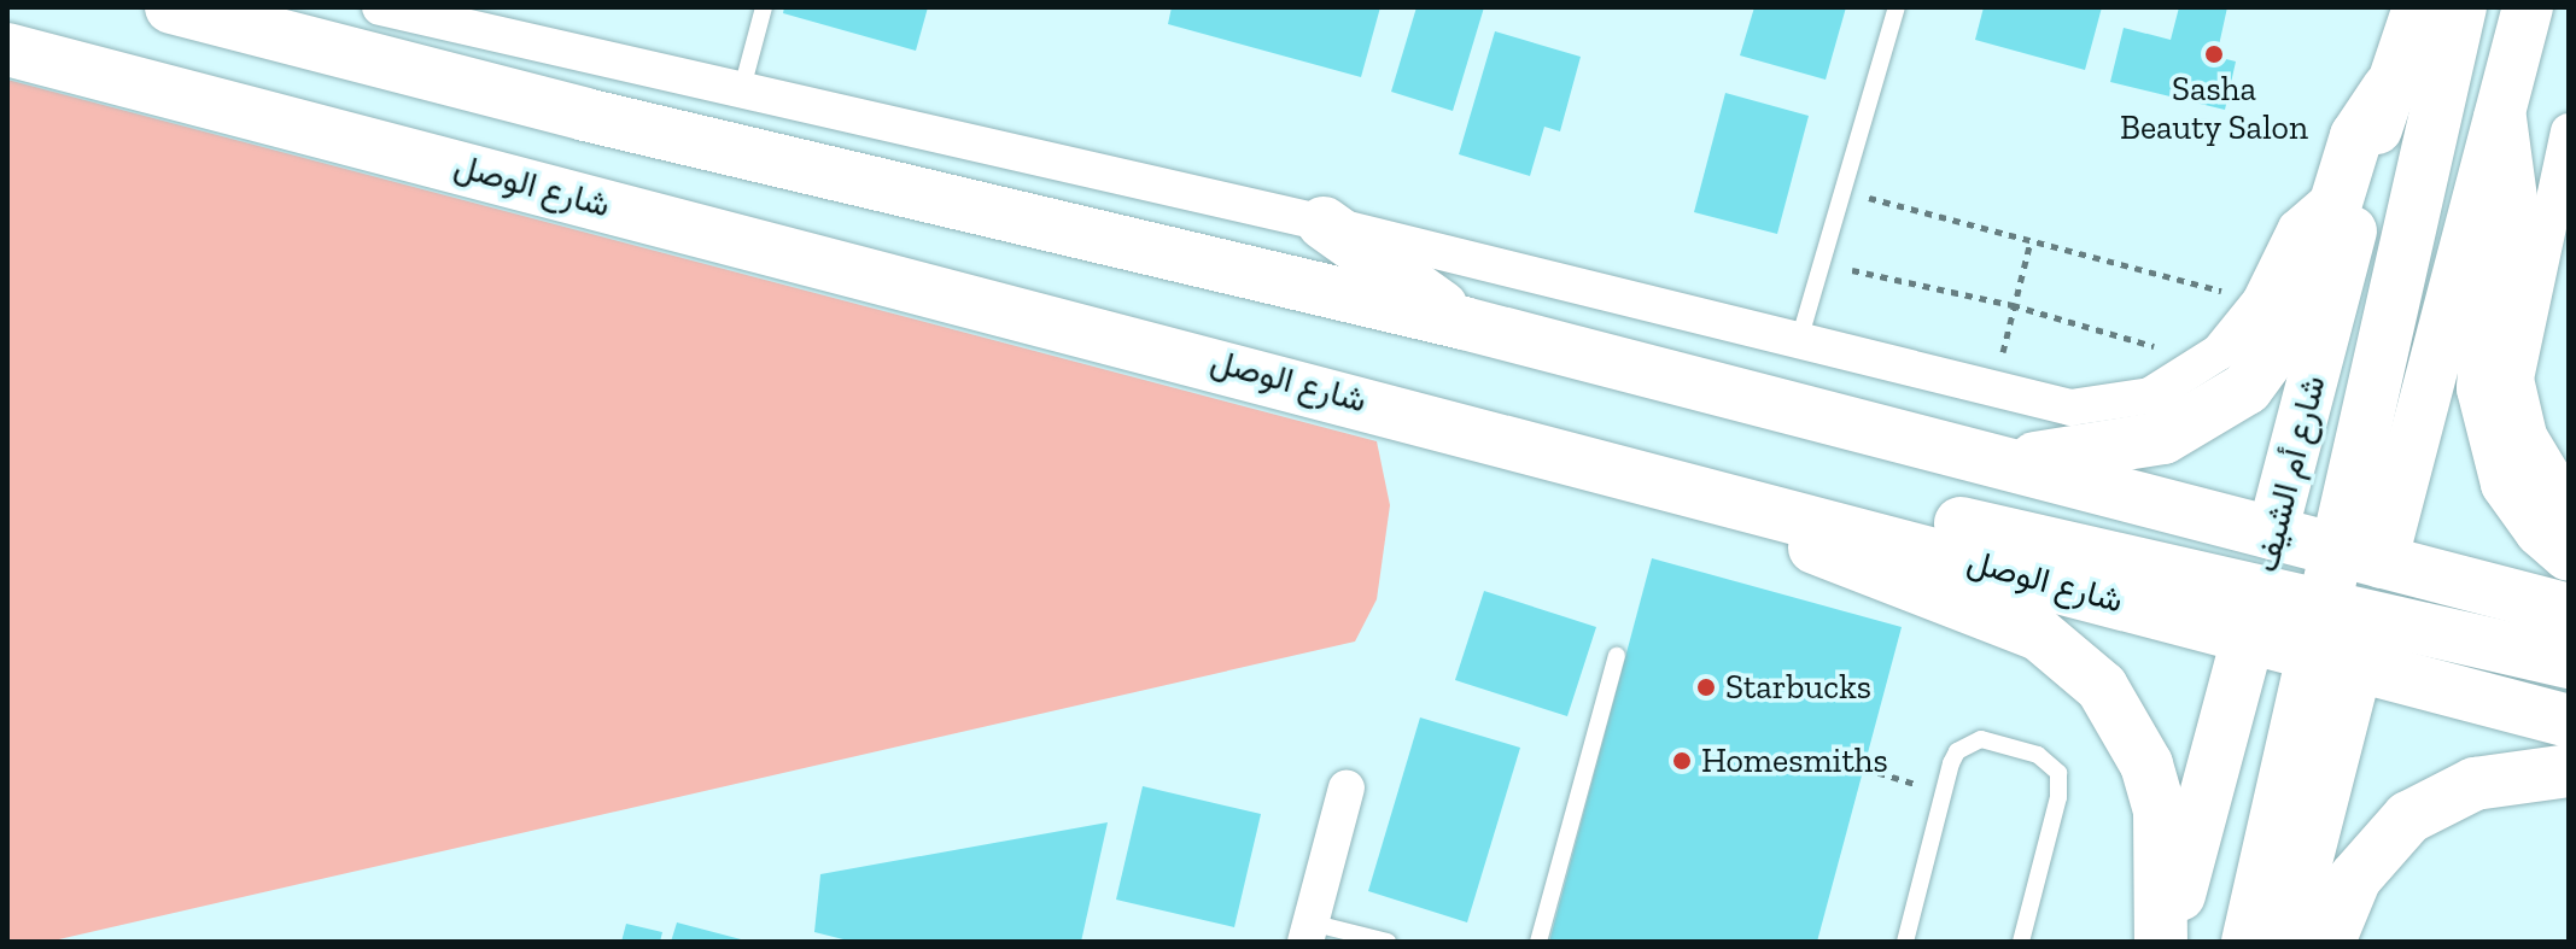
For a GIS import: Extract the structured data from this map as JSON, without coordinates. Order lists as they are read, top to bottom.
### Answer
{
  "streets": {
    "main road": ["شارع الوصل", "شارع أم الشيف"]
  },
  "crossings": [
    ["شارع الوصل", "شارع أم الشيف"]
  ],
  "places": ["Sasha Beauty Salon", "Starbucks", "Homesmiths"]
}
